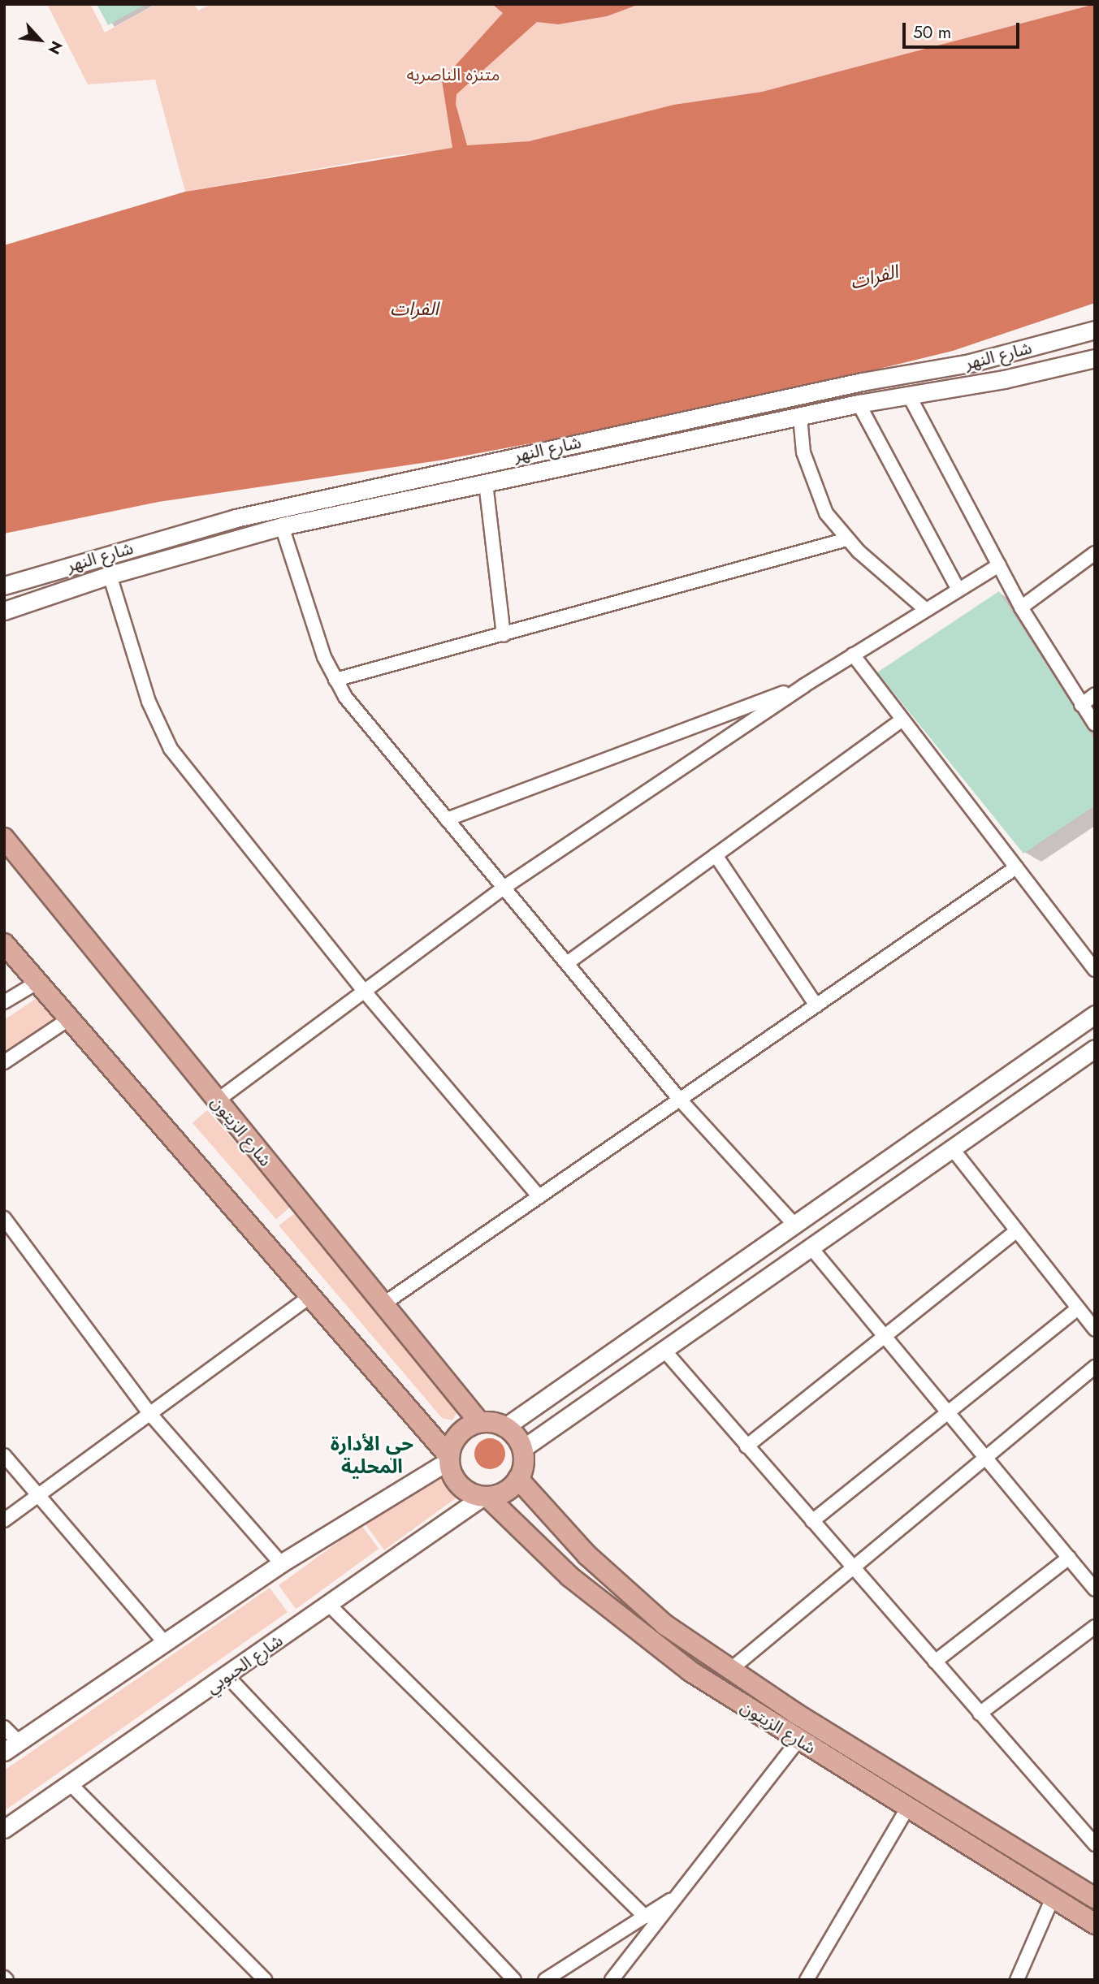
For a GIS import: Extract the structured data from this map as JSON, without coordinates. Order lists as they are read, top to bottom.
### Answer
{
  "streets": {
    "main road": ["شارع النهر", "شارع الزيتون", "شارع الحبوبي"]
  },
  "crossings": [
    ["شارع الزيتون", "شارع الحبوبي"]
  ],
  "districts": ["حي الأدارة المحلية"],
  "water": ["الفرات"],
  "parks": ["متنزه الناصريه"],
  "scale_bar": "50 m",
  "north": "bottom right"
}
